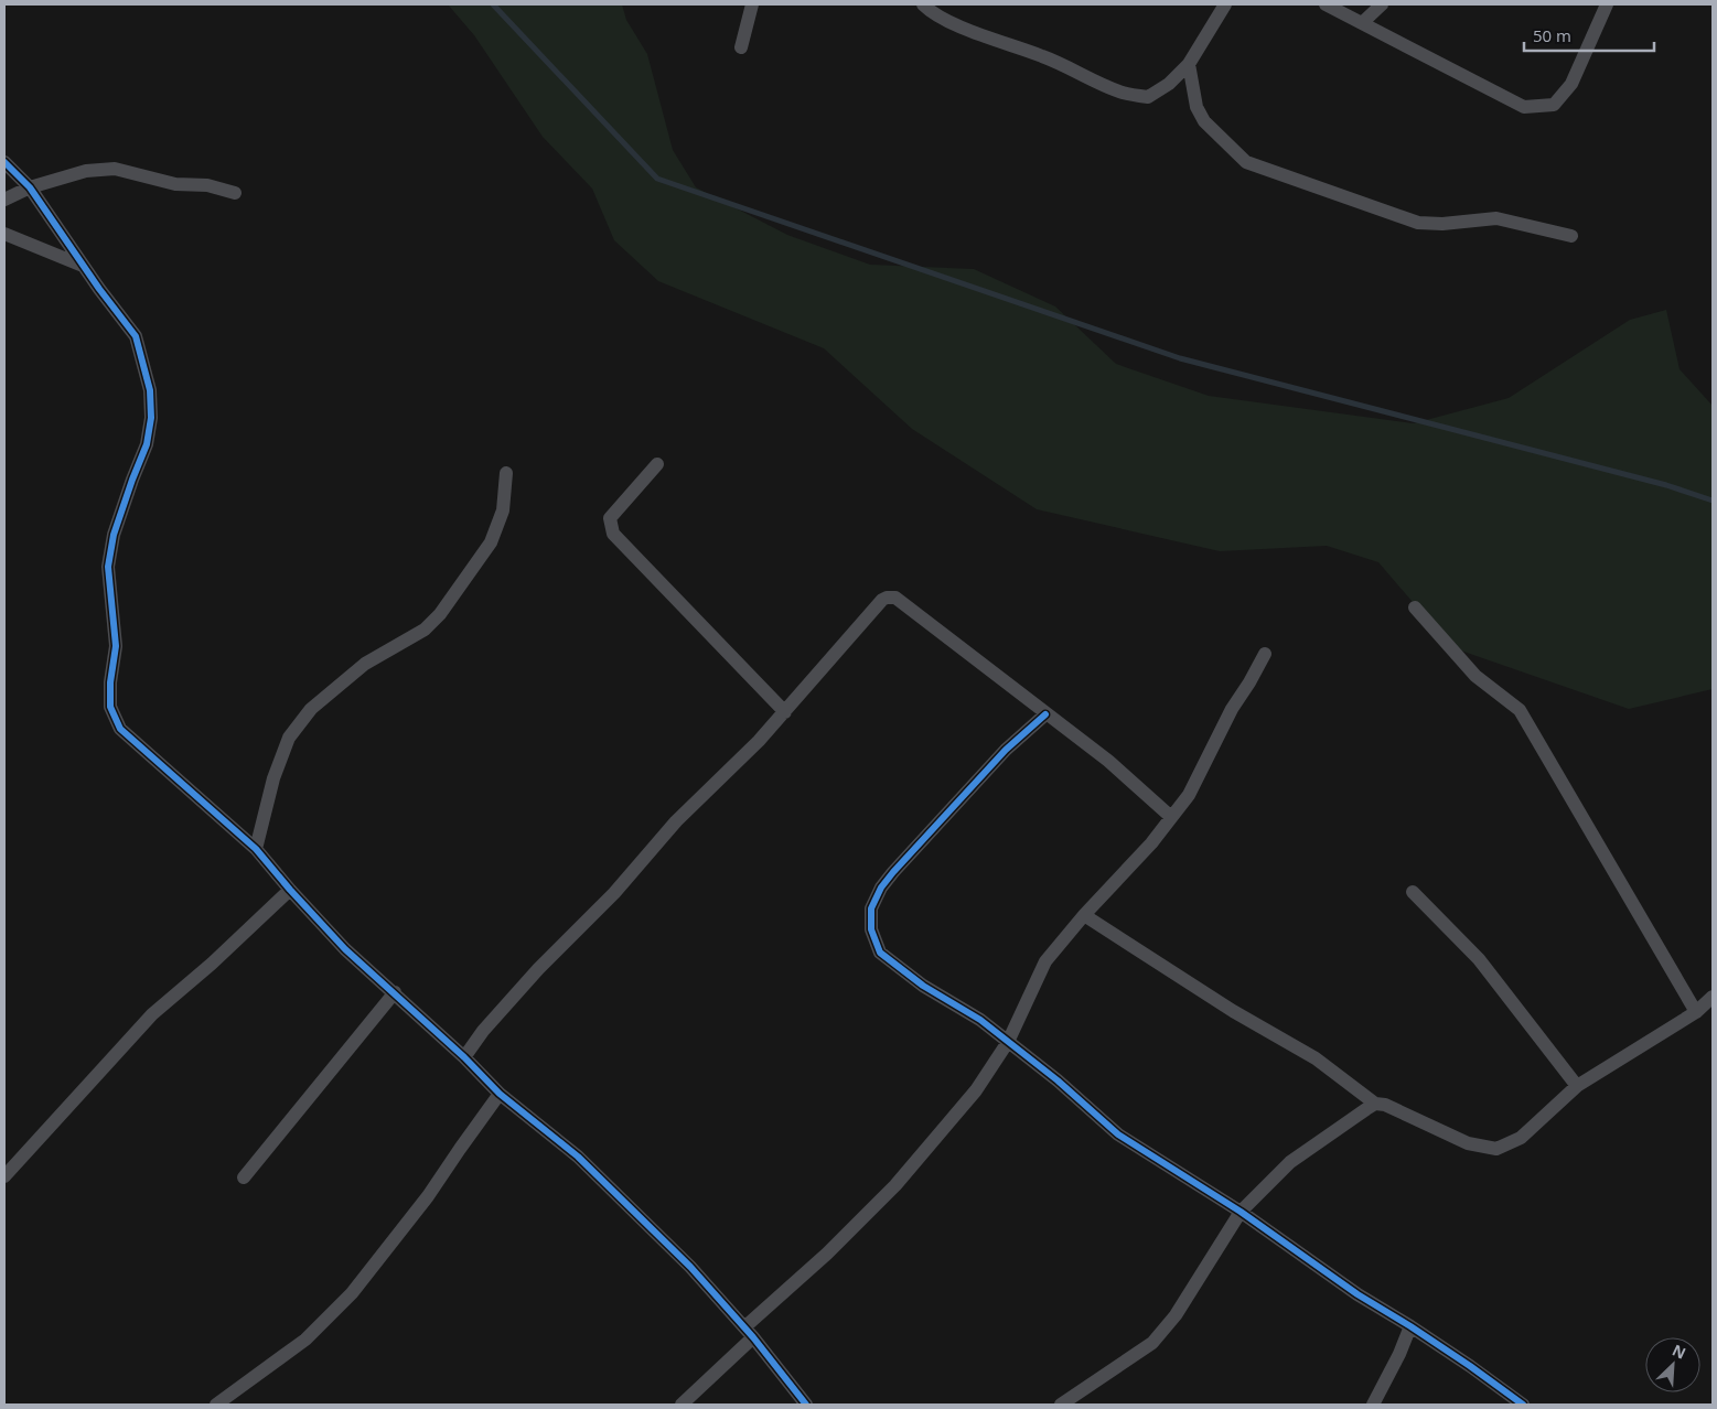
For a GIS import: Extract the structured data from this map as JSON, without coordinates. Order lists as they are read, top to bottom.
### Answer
{
  "scale_bar": "50 m",
  "north": "top right"
}
